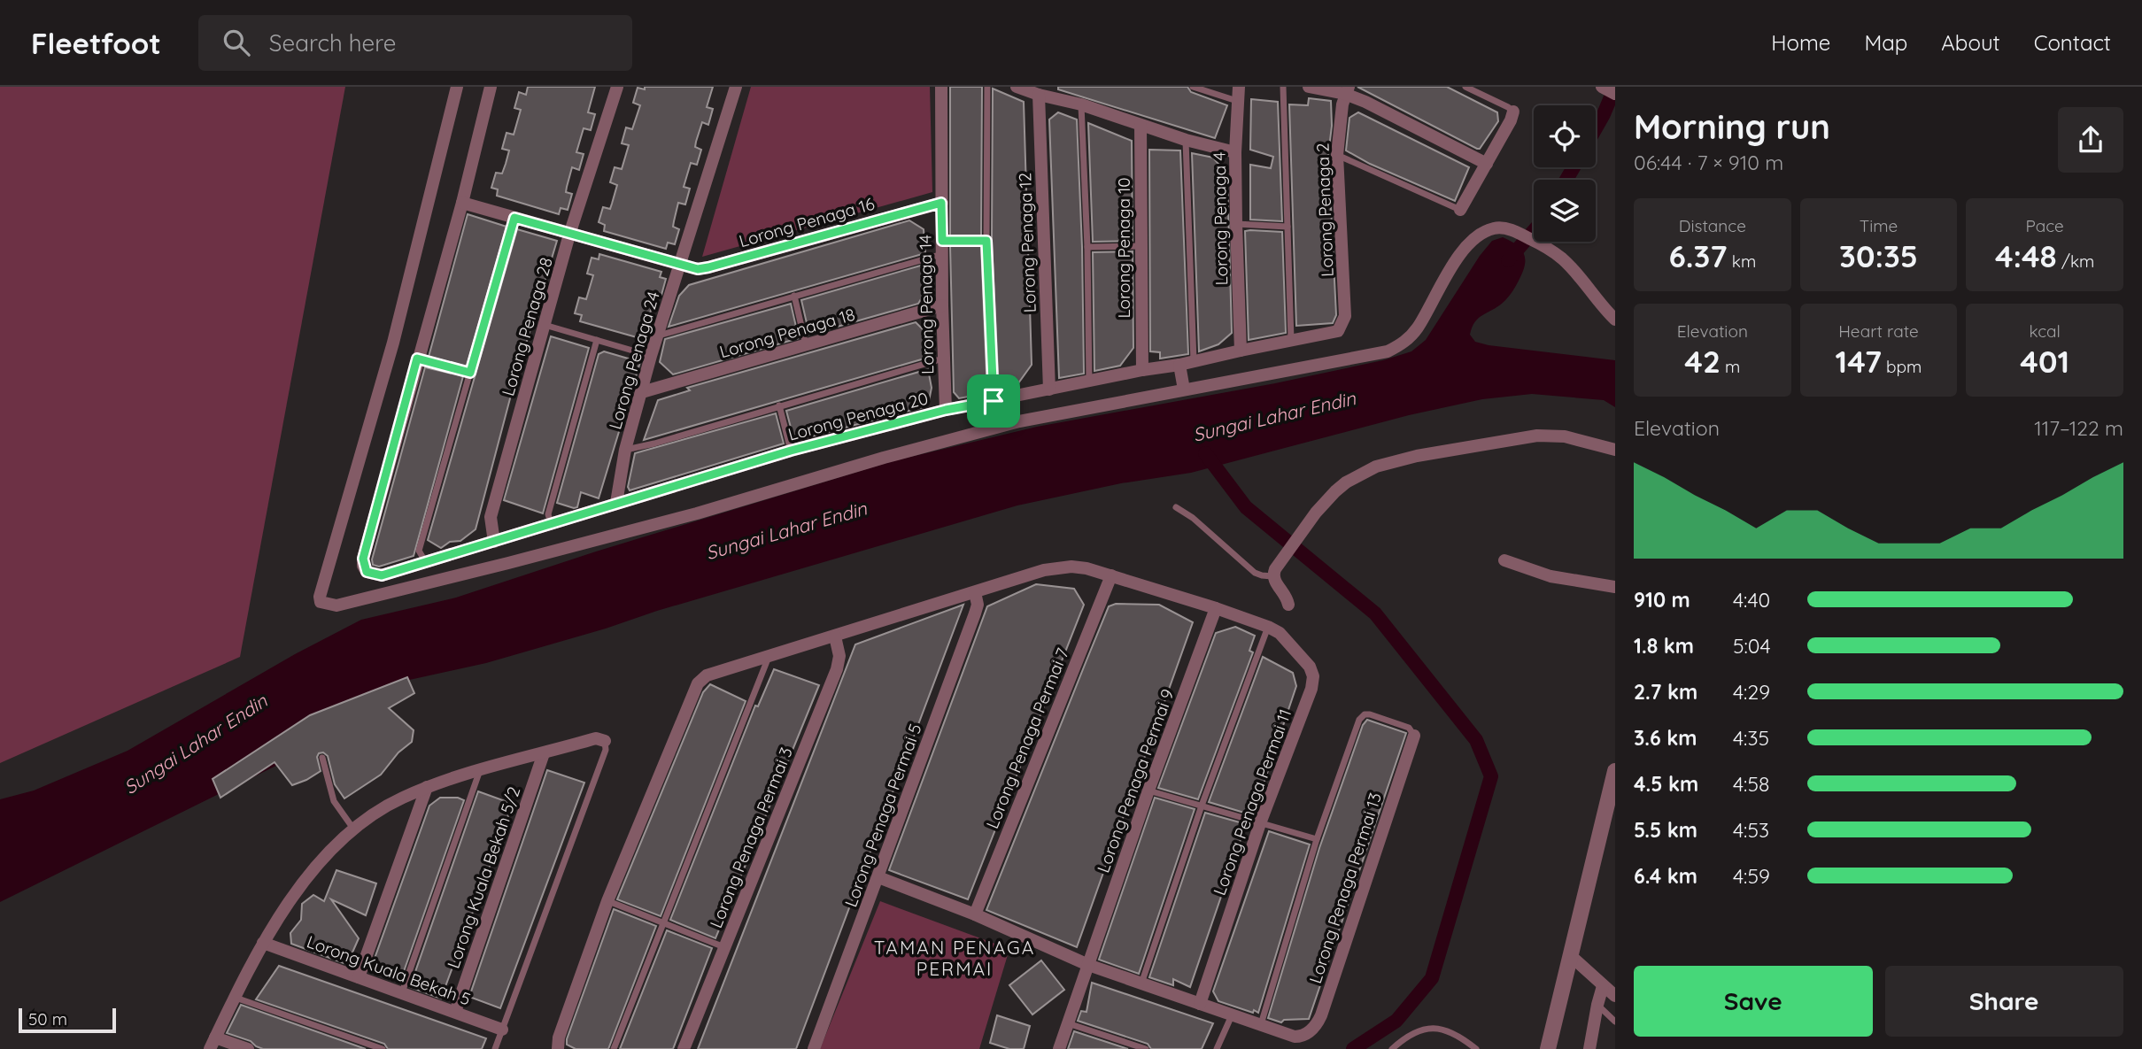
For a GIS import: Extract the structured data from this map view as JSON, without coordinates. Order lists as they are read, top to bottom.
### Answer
{
  "streets": {
    "street": [
      "Lorong Penaga 2",
      "Lorong Penaga 4",
      "Lorong Penaga 16",
      "Lorong Penaga 12",
      "Lorong Penaga 10",
      "Lorong Penaga 14",
      "Lorong Penaga 28",
      "Lorong Penaga 18",
      "Lorong Penaga 24",
      "Lorong Penaga 20",
      "Lorong Penaga Permai 7",
      "Lorong Penaga Permai 9",
      "Lorong Penaga Permai 11",
      "Lorong Penaga Permai 5",
      "Lorong Penaga Permai 3",
      "Lorong Kuala Bekah 5/2",
      "Lorong Penaga Permai 13",
      "Lorong Kuala Bekah 5"
    ]
  },
  "crossings": [
    ["Lorong Penaga 2", "Lorong Penaga 20"],
    ["Lorong Penaga 4", "Lorong Penaga 20"],
    ["Lorong Penaga 16", "Lorong Penaga 14"],
    ["Lorong Penaga 16", "Lorong Penaga 28"],
    ["Lorong Penaga 16", "Lorong Penaga 24"],
    ["Lorong Penaga 12", "Lorong Penaga 20"],
    ["Lorong Penaga 10", "Lorong Penaga 20"],
    ["Lorong Penaga 14", "Lorong Penaga 18"],
    ["Lorong Penaga 14", "Lorong Penaga 20"],
    ["Lorong Penaga 28", "Lorong Penaga 20"],
    ["Lorong Penaga 18", "Lorong Penaga 24"],
    ["Lorong Penaga 24", "Lorong Penaga 20"],
    ["Lorong Kuala Bekah 5/2", "Lorong Kuala Bekah 5"]
  ],
  "districts": ["TAMAN PENAGA PERMAI"],
  "water": ["Sungai Lahar Endin"],
  "scale_bar": "50 m",
  "page": {
    "header": "Fleetfoot",
    "search": "Search here",
    "nav": [
      "Home",
      "Map",
      "About",
      "Contact"
    ],
    "heading": ["Morning run", "06:44 · 7 × 910 m"],
    "stats": [
      ["Distance", "6.37 km"],
      ["Time", "30:35"],
      ["Pace", "4:48 /km"],
      ["Elevation", "42 m"],
      ["Heart rate", "147 bpm"],
      ["kcal", "401"]
    ],
    "chart": ["Elevation", "117–122 m"],
    "list": [
      {
        "name": "910 m",
        "note": "4:40"
      },
      {
        "name": "1.8 km",
        "note": "5:04"
      },
      {
        "name": "2.7 km",
        "note": "4:29"
      },
      {
        "name": "3.6 km",
        "note": "4:35"
      },
      {
        "name": "4.5 km",
        "note": "4:58"
      },
      {
        "name": "5.5 km",
        "note": "4:53"
      },
      {
        "name": "6.4 km",
        "note": "4:59"
      }
    ],
    "buttons": ["Save", "Share"],
    "scale": "50 m"
  }
}
